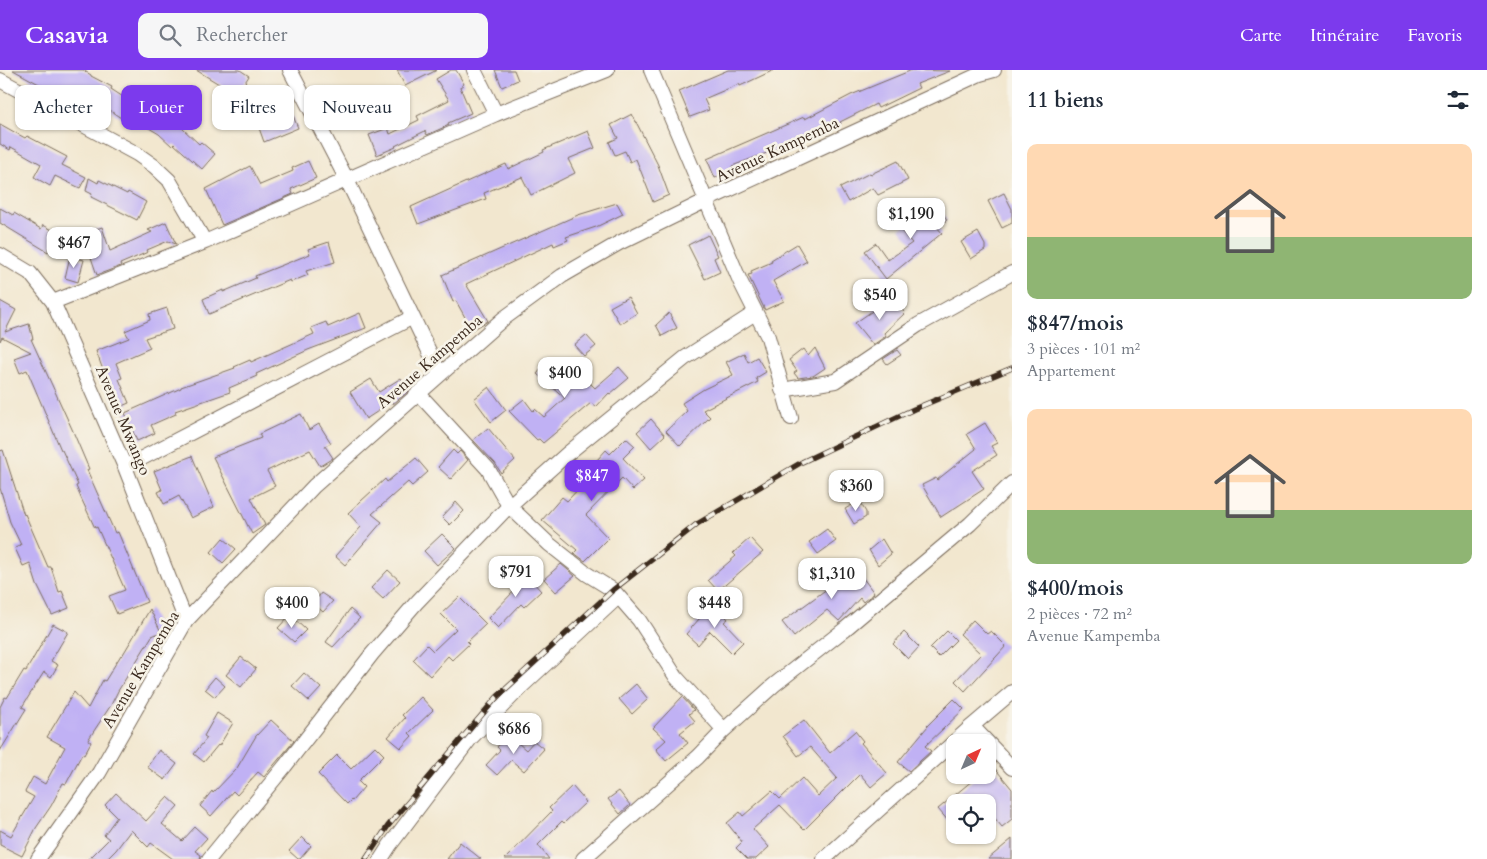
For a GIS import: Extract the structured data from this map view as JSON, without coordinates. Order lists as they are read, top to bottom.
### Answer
{
  "streets": {
    "street": ["Avenue Kampemba", "Avenue Mwango"]
  },
  "crossings": [
    ["Avenue Kampemba", "Avenue Mwango"]
  ],
  "north": "top right",
  "page": {
    "header": "Casavia",
    "search": "Rechercher",
    "nav": ["Carte", "Itinéraire", "Favoris"],
    "heading": "11 biens",
    "chip": [
      "Acheter",
      "Louer",
      "Filtres",
      "Nouveau"
    ],
    "list": [
      {
        "name": "$847/mois",
        "note": "3 pièces · 101 m² · Appartement"
      },
      {
        "name": "$400/mois",
        "note": "2 pièces · 72 m² · Avenue Kampemba"
      }
    ],
    "price": [
      "$1,190",
      "$467",
      "$540",
      "$400",
      "$847",
      "$360",
      "$791",
      "$1,310",
      "$400",
      "$448",
      "$686"
    ]
  }
}
